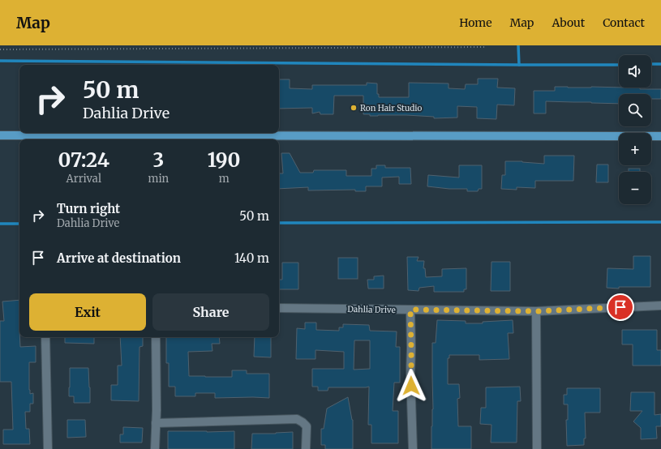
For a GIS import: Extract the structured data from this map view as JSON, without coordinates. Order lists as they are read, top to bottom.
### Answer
{
  "streets": {
    "street": ["Dahlia Drive"]
  },
  "places": ["Ron Hair Studio"],
  "page": {
    "header": "Map",
    "nav": [
      "Home",
      "Map",
      "About",
      "Contact"
    ],
    "map_buttons": ["+", "−"],
    "turn": ["50 m", "Dahlia Drive"],
    "eta": [
      "07:24",
      "Arrival",
      "3",
      "min",
      "190",
      "m"
    ],
    "list": [
      {
        "name": "Turn right",
        "note": "Dahlia Drive",
        "value": "50 m"
      },
      {
        "name": "Arrive at destination",
        "value": "140 m"
      }
    ],
    "buttons": ["Exit", "Share"]
  }
}
